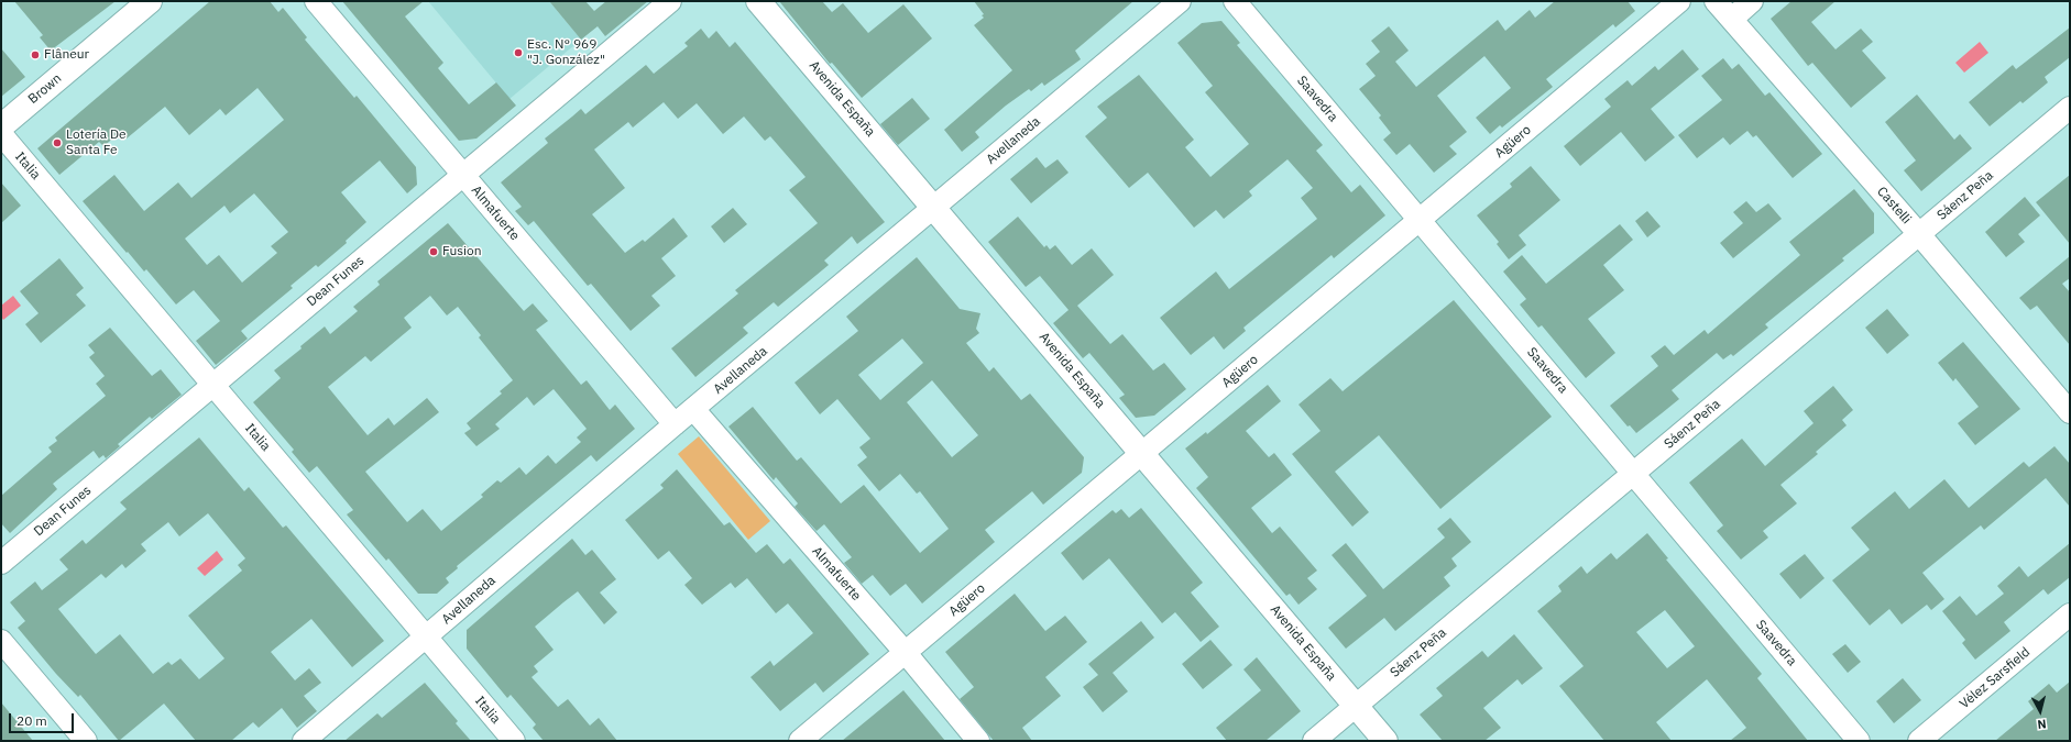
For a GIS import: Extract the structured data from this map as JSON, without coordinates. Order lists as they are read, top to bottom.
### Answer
{
  "streets": {
    "main road": ["Brown", "Avenida España"],
    "street": [
      "Saavedra",
      "Avellaneda",
      "Agüero",
      "Italia",
      "Sáenz Peña",
      "Castelli",
      "Almafuerte",
      "Dean Funes",
      "Vélez Sarsfield"
    ]
  },
  "crossings": [
    ["Avenida España", "Avellaneda"],
    ["Avenida España", "Agüero"],
    ["Avenida España", "Sáenz Peña"],
    ["Saavedra", "Agüero"],
    ["Saavedra", "Sáenz Peña"],
    ["Avellaneda", "Italia"],
    ["Avellaneda", "Almafuerte"],
    ["Agüero", "Almafuerte"],
    ["Italia", "Dean Funes"],
    ["Sáenz Peña", "Castelli"],
    ["Almafuerte", "Dean Funes"]
  ],
  "places": [
    "Esc. N° 969 \"J. González\"",
    "Flâneur",
    "Lotería De Santa Fe",
    "Fusion"
  ],
  "scale_bar": "20 m",
  "north": "bottom"
}
